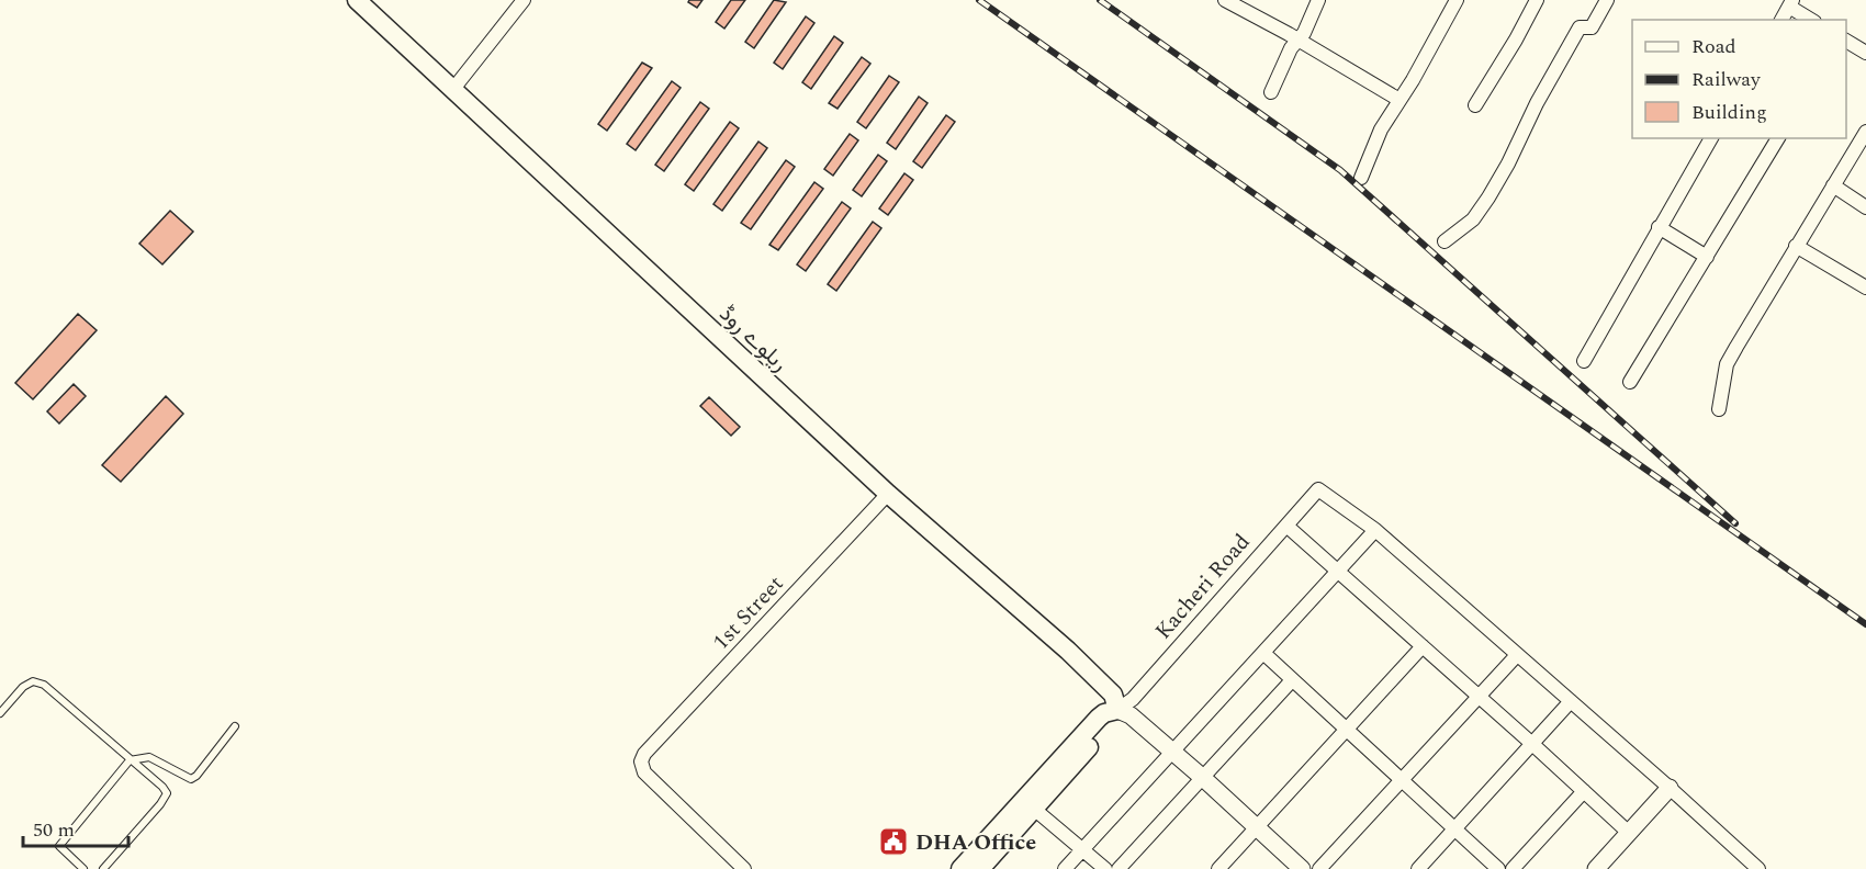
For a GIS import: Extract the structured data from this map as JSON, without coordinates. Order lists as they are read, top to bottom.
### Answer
{
  "streets": {
    "main road": ["ریلوے روڈ", "Kacheri Road"],
    "street": ["1st Street"]
  },
  "crossings": [
    ["ریلوے روڈ", "Kacheri Road"],
    ["ریلوے روڈ", "1st Street"]
  ],
  "places": {
    "public building": ["DHA Office"]
  },
  "legend": ["Road", "Railway", "Building"],
  "scale_bar": "50 m"
}
